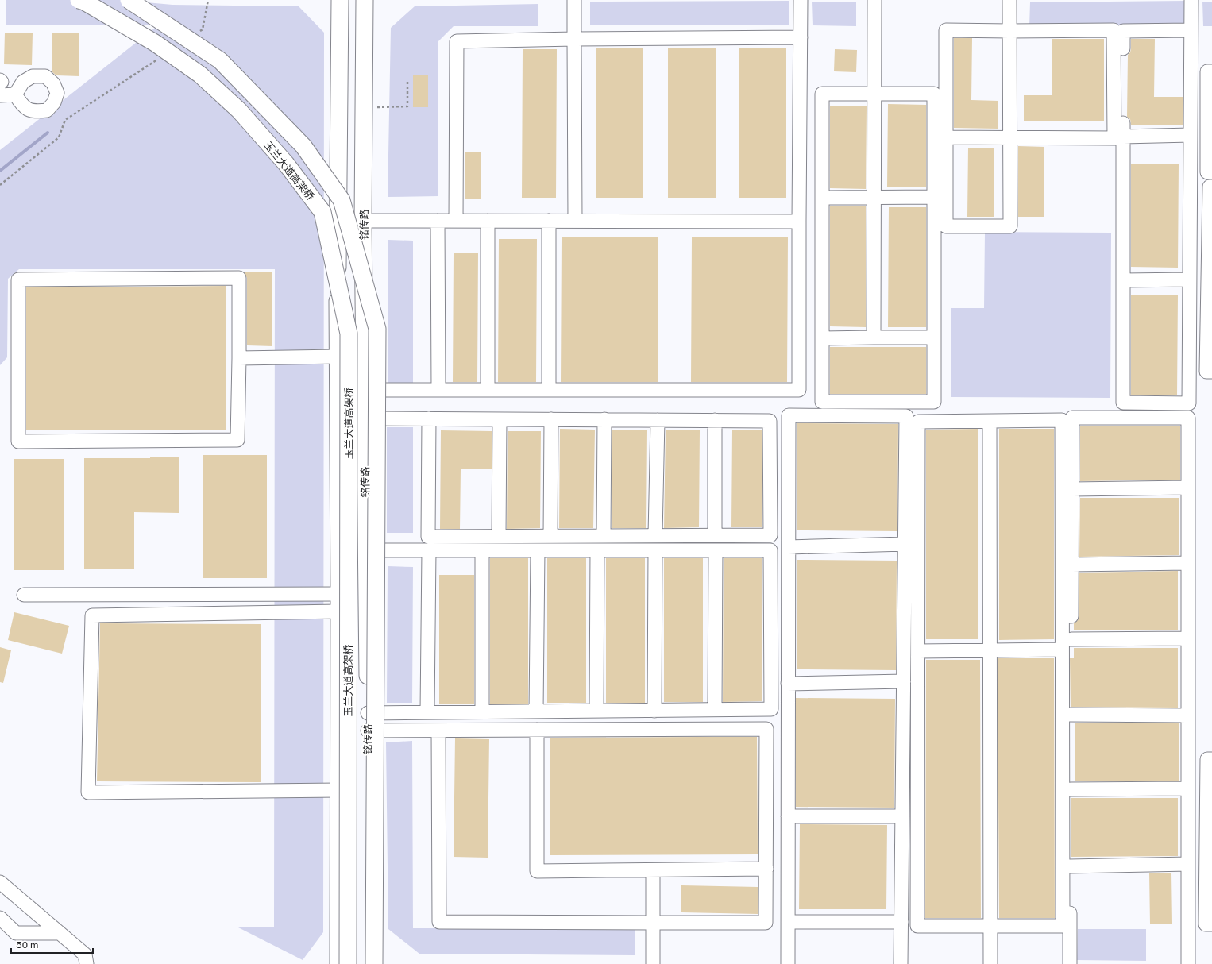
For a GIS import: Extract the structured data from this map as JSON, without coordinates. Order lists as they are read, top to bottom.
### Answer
{
  "streets": {
    "main road": ["玉兰大道高架桥", "铭传路"]
  },
  "scale_bar": "50 m"
}
